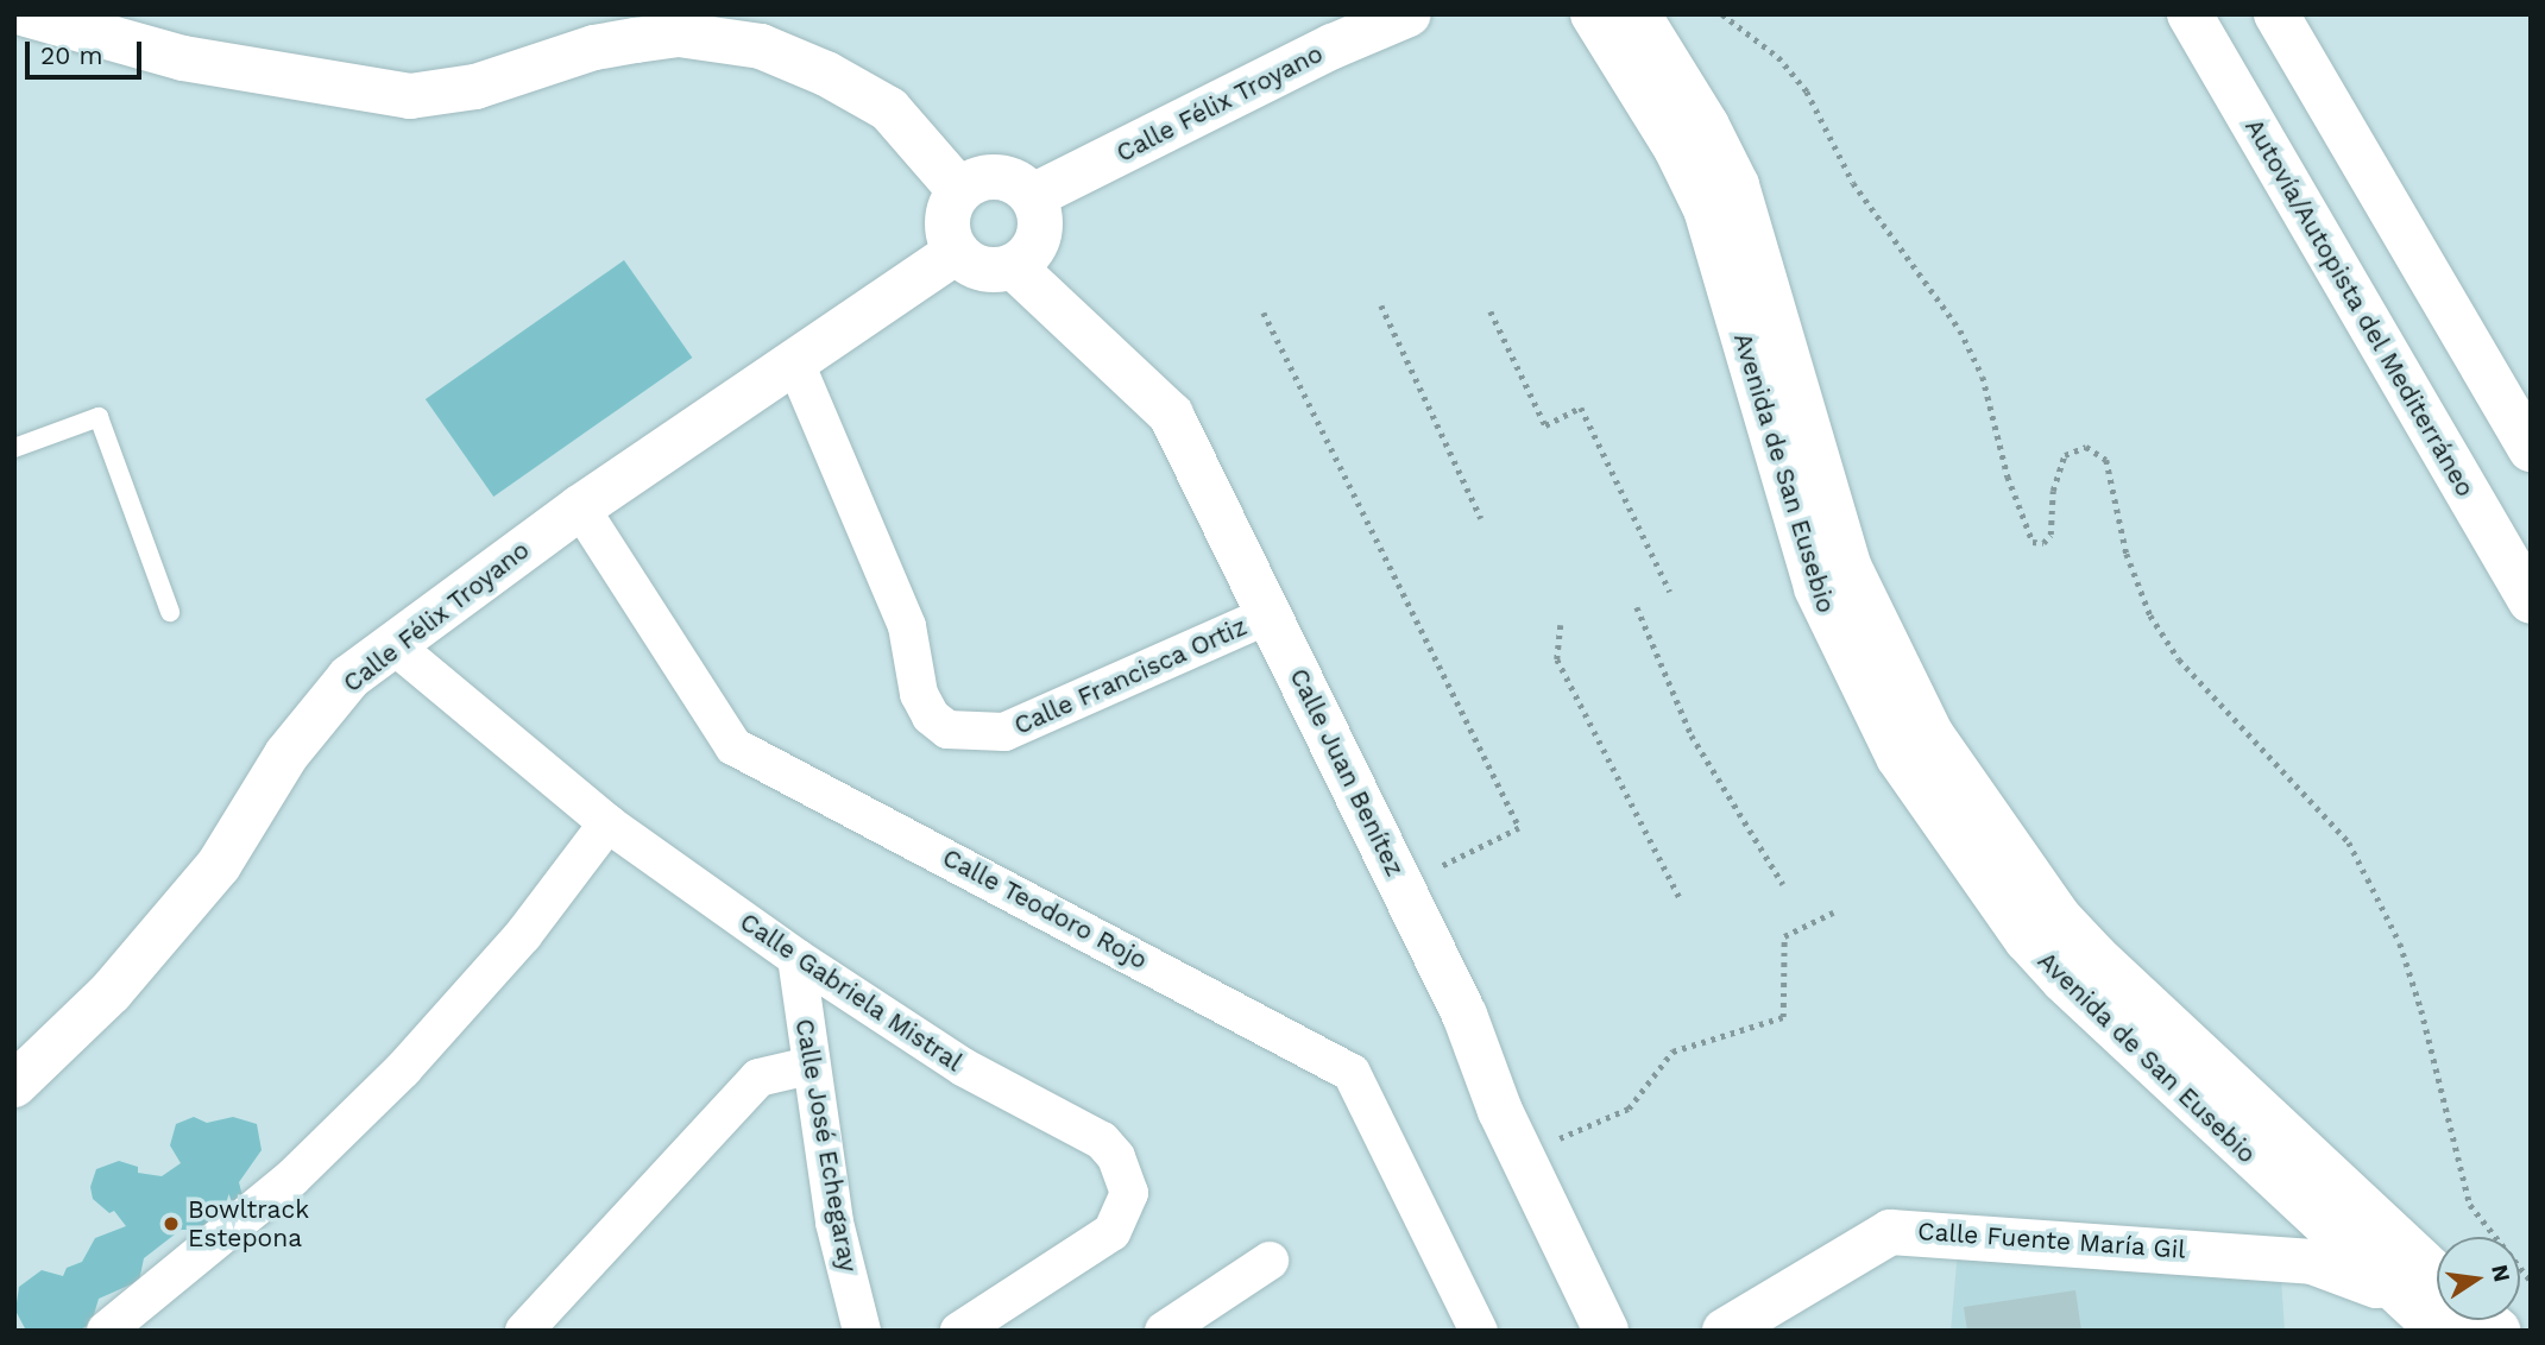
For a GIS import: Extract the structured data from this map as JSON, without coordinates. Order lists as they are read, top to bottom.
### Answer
{
  "streets": {
    "main road": [
      "Calle Félix Troyano",
      "Autovía/Autopista del Mediterráneo",
      "Avenida de San Eusebio",
      "Calle Juan Benítez",
      "Calle Fuente María Gil"
    ],
    "street": [
      "Calle Francisca Ortiz",
      "Calle Teodoro Rojo",
      "Calle Gabriela Mistral",
      "Calle José Echegaray"
    ]
  },
  "crossings": [
    ["Calle Félix Troyano", "Calle Francisca Ortiz"],
    ["Calle Félix Troyano", "Calle Juan Benítez"],
    ["Calle Félix Troyano", "Calle Teodoro Rojo"],
    ["Calle Félix Troyano", "Calle Gabriela Mistral"],
    ["Avenida de San Eusebio", "Calle Fuente María Gil"],
    ["Calle Francisca Ortiz", "Calle Juan Benítez"],
    ["Calle Gabriela Mistral", "Calle José Echegaray"]
  ],
  "places": ["Bowltrack Estepona"],
  "scale_bar": "20 m",
  "north": "right"
}
